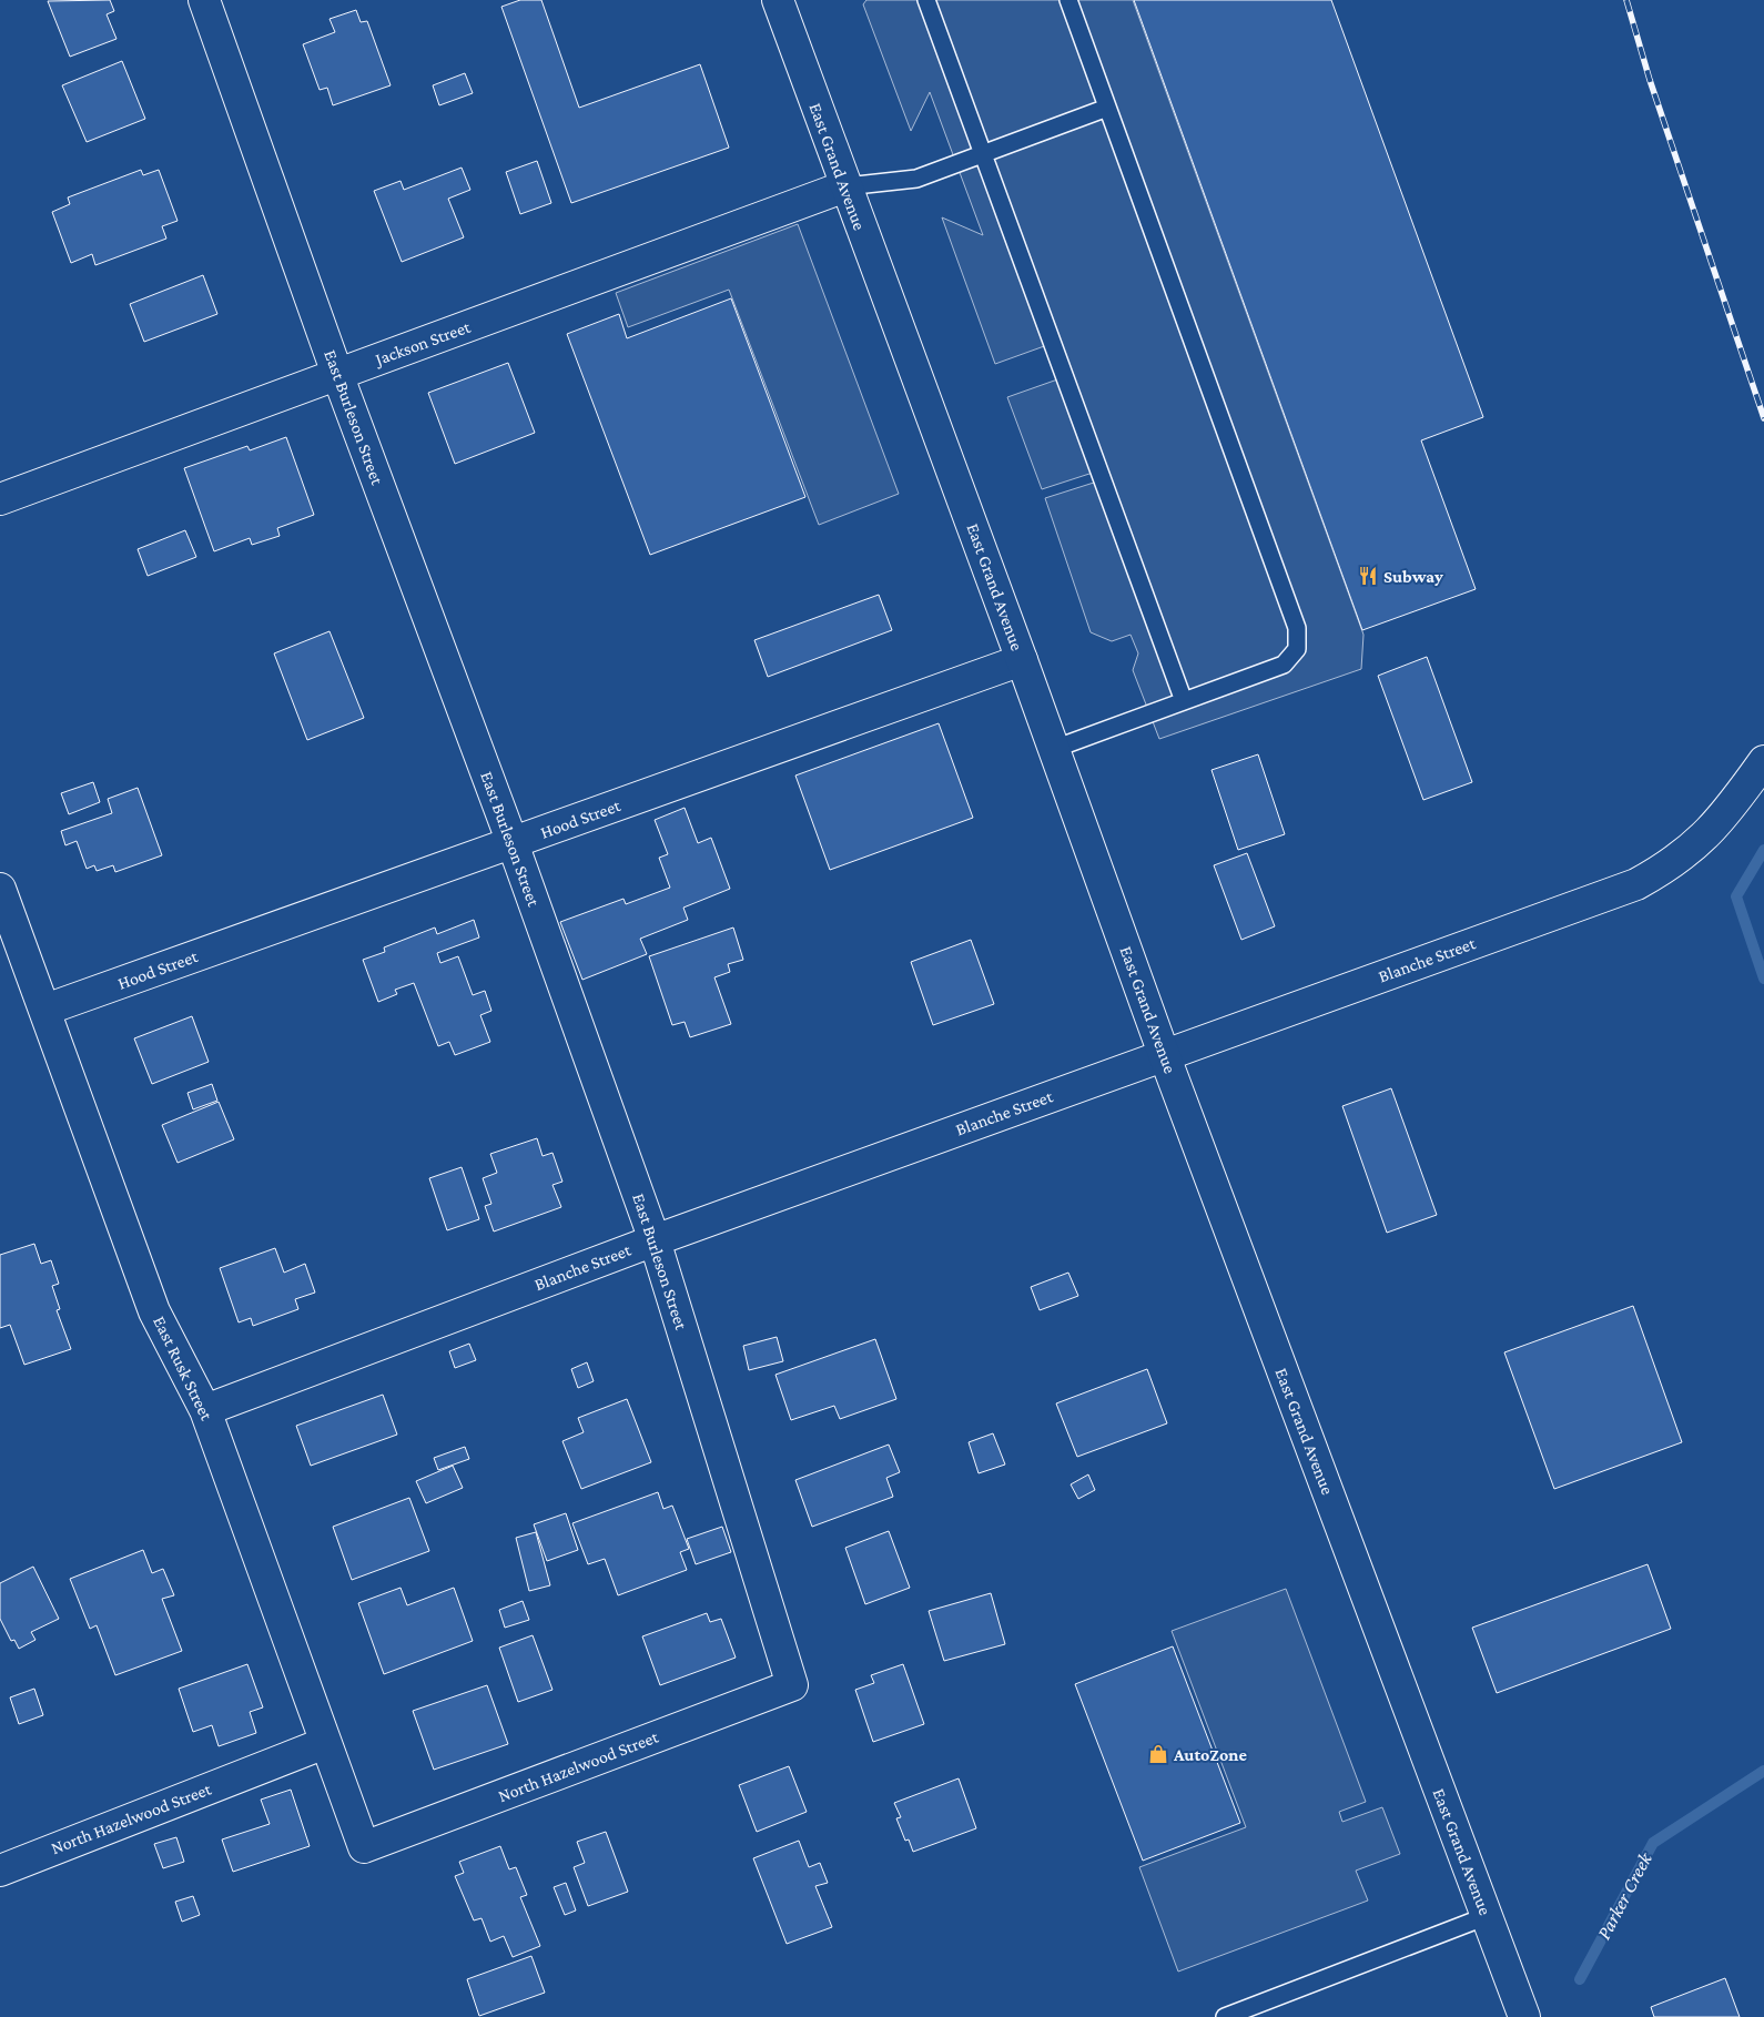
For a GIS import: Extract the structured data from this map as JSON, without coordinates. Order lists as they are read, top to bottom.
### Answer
{
  "streets": {
    "main road": [
      "East Grand Avenue",
      "Jackson Street",
      "East Burleson Street",
      "Hood Street",
      "Blanche Street",
      "East Rusk Street",
      "North Hazelwood Street"
    ]
  },
  "crossings": [
    ["East Grand Avenue", "Jackson Street"],
    ["East Grand Avenue", "Hood Street"],
    ["East Grand Avenue", "Blanche Street"],
    ["Jackson Street", "East Burleson Street"],
    ["East Burleson Street", "Hood Street"],
    ["East Burleson Street", "Blanche Street"],
    ["East Burleson Street", "North Hazelwood Street"],
    ["Hood Street", "East Rusk Street"],
    ["Blanche Street", "East Rusk Street"],
    ["East Rusk Street", "North Hazelwood Street"]
  ],
  "water": ["Parker Creek"],
  "places": {
    "restaurant": ["Subway"],
    "shop": ["AutoZone"]
  }
}
